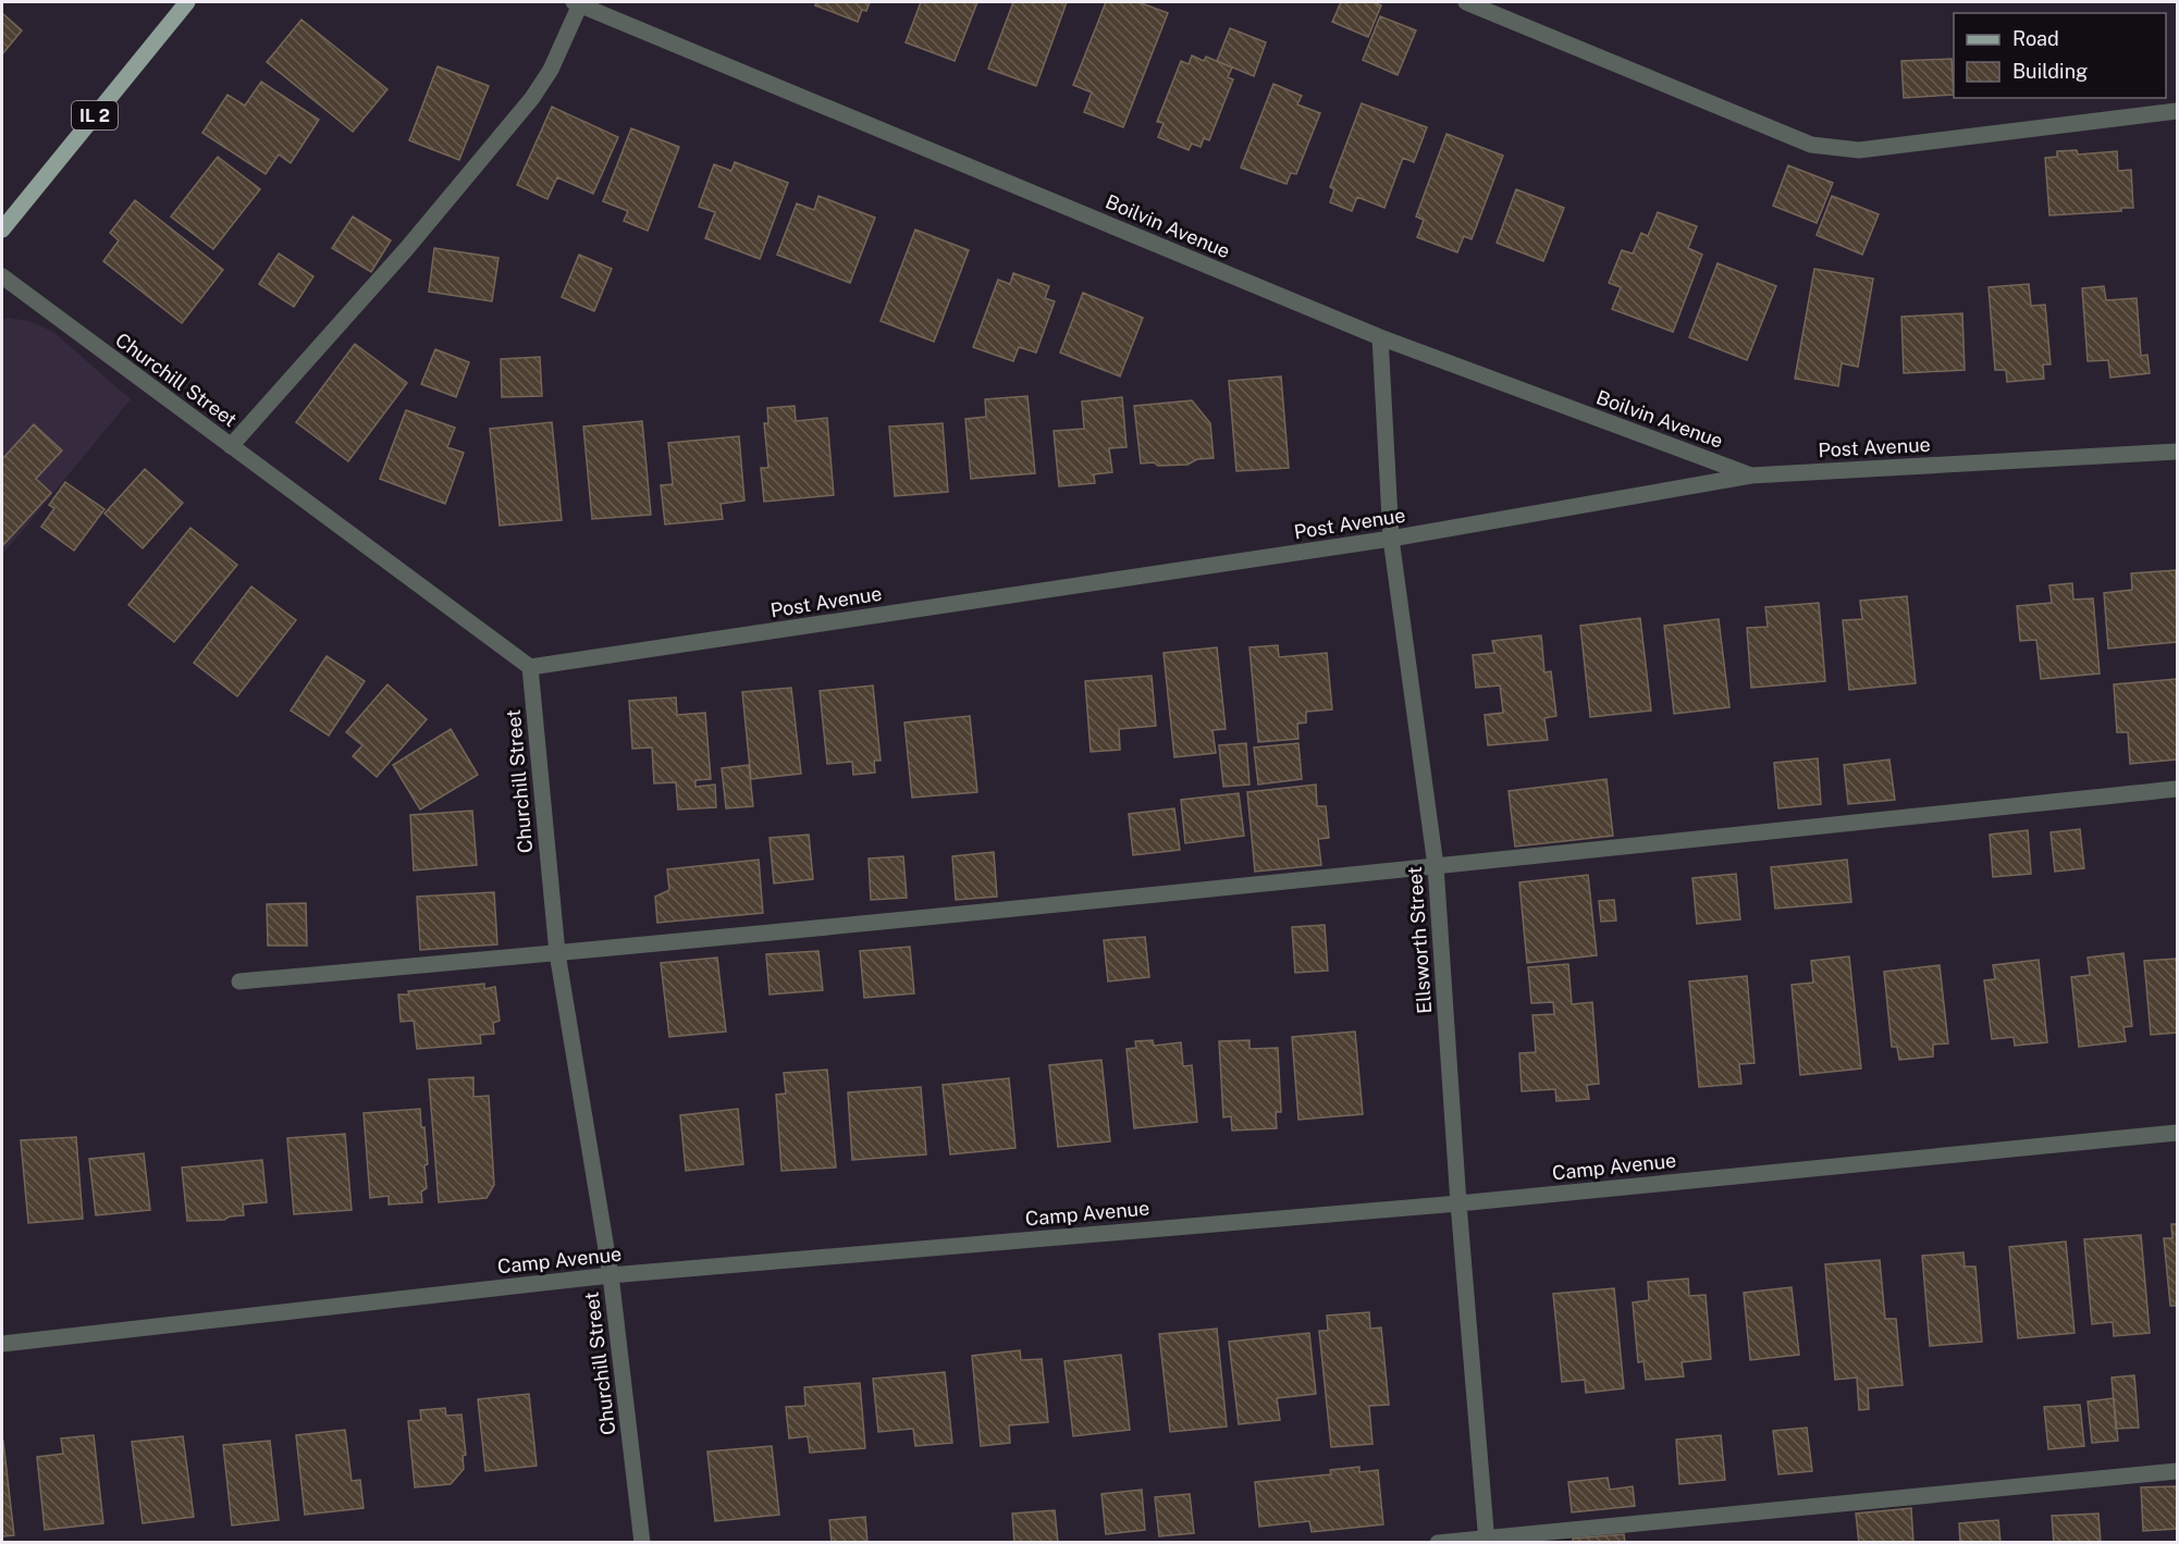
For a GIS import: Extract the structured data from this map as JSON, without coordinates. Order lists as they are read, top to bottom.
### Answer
{
  "streets": {
    "main road": ["IL 2"],
    "street": [
      "Boilvin Avenue",
      "Churchill Street",
      "Post Avenue",
      "Ellsworth Street",
      "Camp Avenue"
    ]
  },
  "crossings": [
    ["Boilvin Avenue", "Post Avenue"],
    ["Boilvin Avenue", "Ellsworth Street"],
    ["Churchill Street", "Post Avenue"],
    ["Churchill Street", "Camp Avenue"],
    ["Post Avenue", "Ellsworth Street"],
    ["Ellsworth Street", "Camp Avenue"]
  ],
  "legend": ["Road", "Building"]
}
